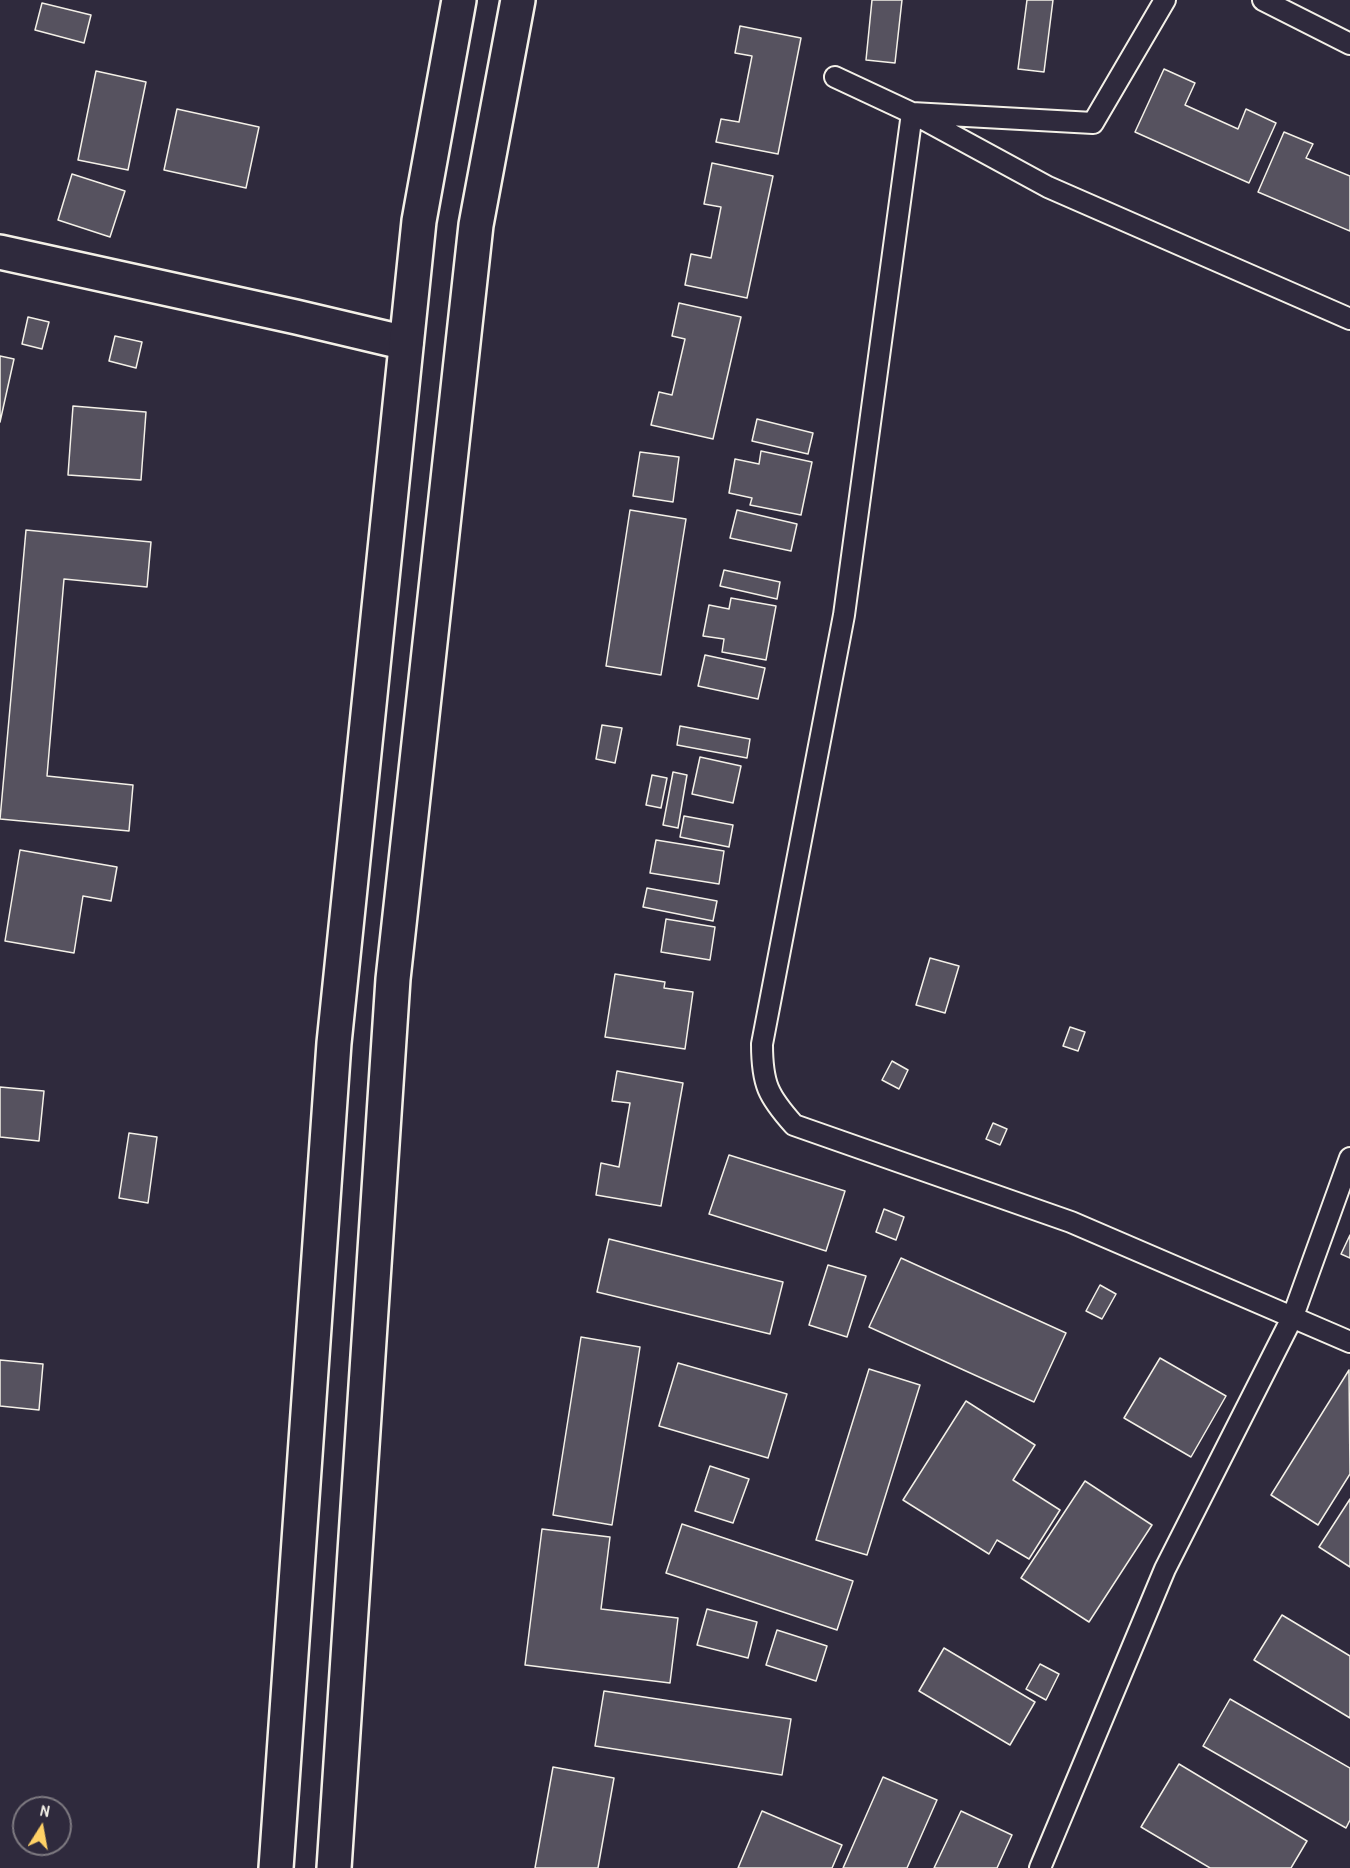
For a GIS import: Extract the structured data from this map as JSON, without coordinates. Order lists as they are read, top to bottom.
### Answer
{
  "north": "top"
}
